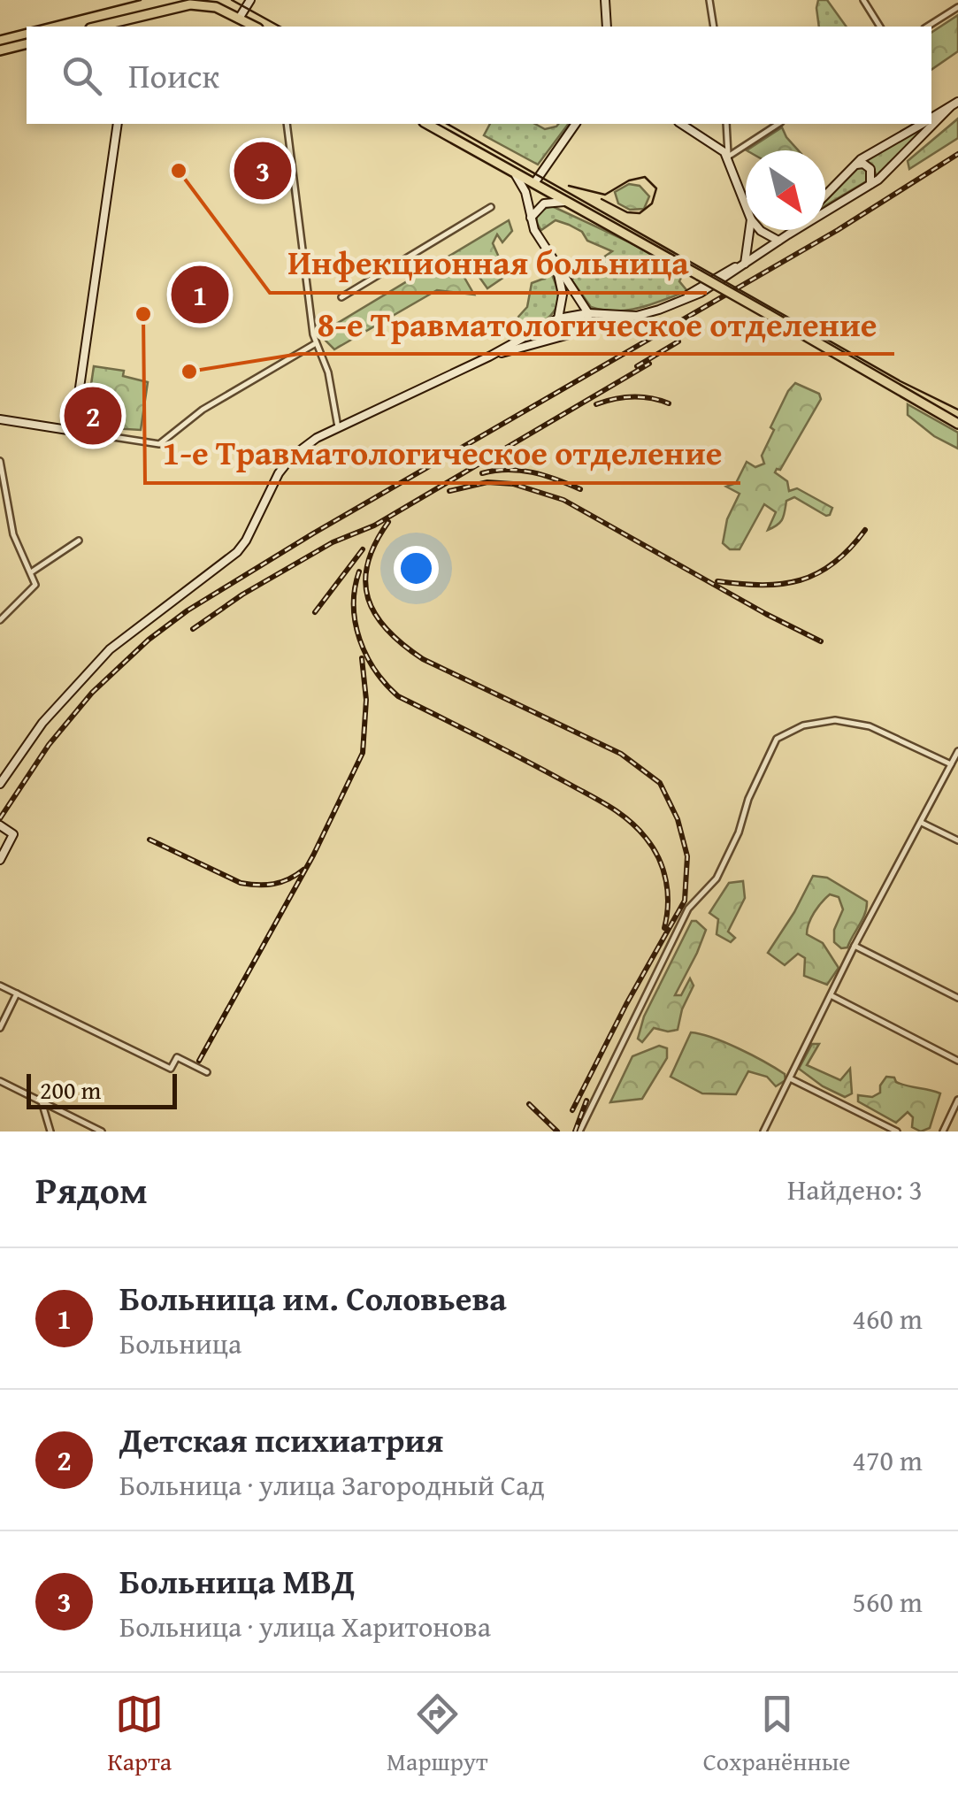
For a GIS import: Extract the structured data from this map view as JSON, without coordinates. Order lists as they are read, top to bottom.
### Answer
{
  "places": ["Инфекционная больница", "1-е Травматологическое отделение", "8-е Травматологическое отделение"],
  "scale_bar": "200 m",
  "north": "bottom right",
  "page": {
    "search": "Поиск",
    "pins": ["3", "1", "2"],
    "scale": "200 m",
    "heading": ["Рядом", "Найдено: 3"],
    "list": [
      {
        "mark": "1",
        "name": "Больница им. Соловьева",
        "note": "Больница",
        "value": "460 m"
      },
      {
        "mark": "2",
        "name": "Детская психиатрия",
        "note": "Больница · улица Загородный Сад",
        "value": "470 m"
      },
      {
        "mark": "3",
        "name": "Больница МВД",
        "note": "Больница · улица Харитонова",
        "value": "560 m"
      }
    ],
    "nav": ["Карта", "Маршрут", "Сохранённые"]
  }
}
